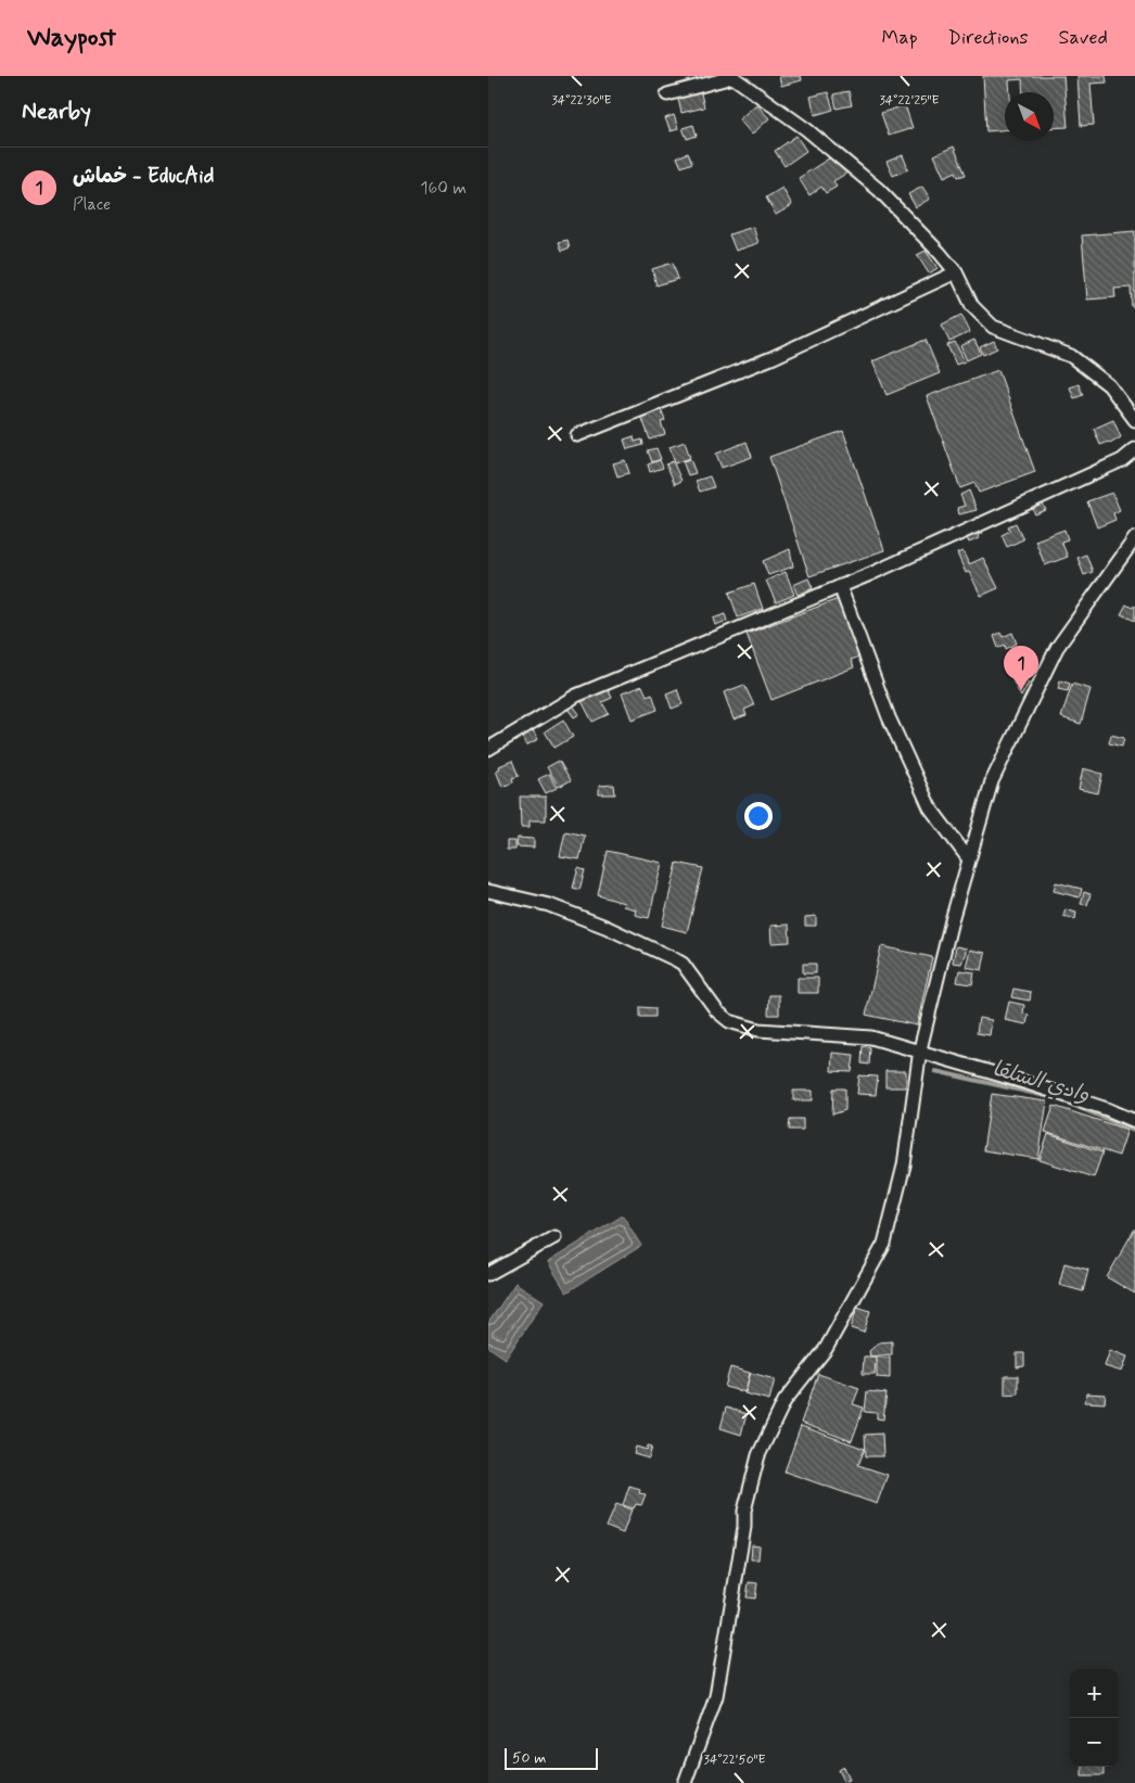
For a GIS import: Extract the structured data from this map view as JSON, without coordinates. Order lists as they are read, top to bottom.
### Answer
{
  "water": ["وادي السلقا"],
  "scale_bar": "50 m",
  "north": "bottom right",
  "page": {
    "header": "Waypost",
    "nav": ["Map", "Directions", "Saved"],
    "heading": "Nearby",
    "list": [
      {
        "mark": "1",
        "name": "خماش - EducAid",
        "note": "Place",
        "value": "160 m"
      }
    ],
    "pins": "1",
    "map_buttons": ["+", "−"],
    "scale": "50 m"
  },
  "coordinates": ["34°22'30\"E", "34°22'25\"E", "34°22'50\"E"]
}
